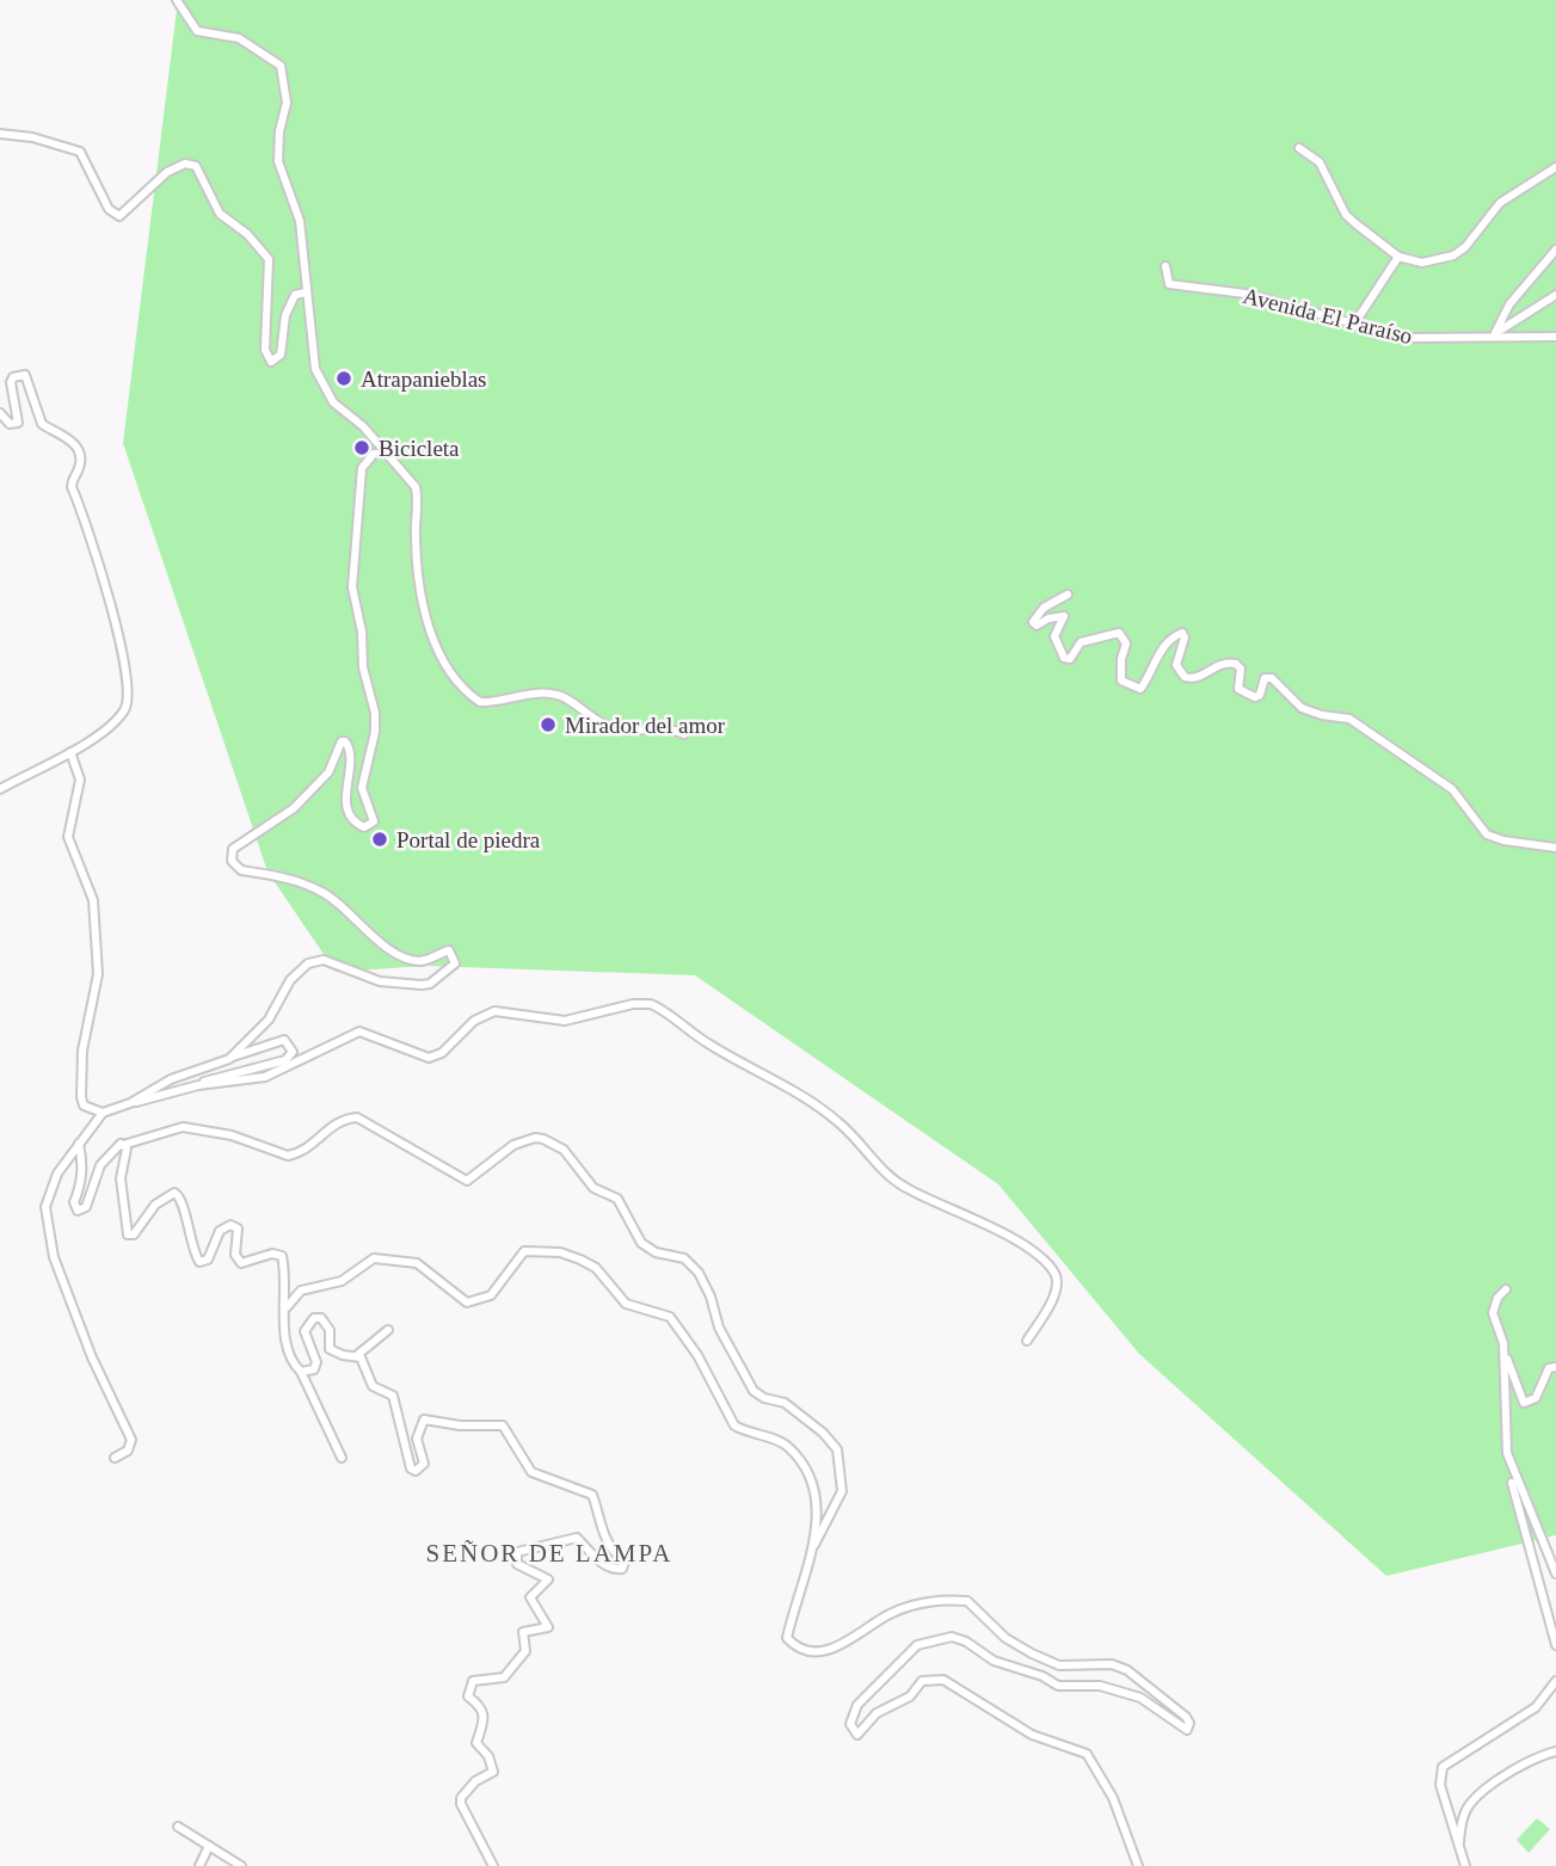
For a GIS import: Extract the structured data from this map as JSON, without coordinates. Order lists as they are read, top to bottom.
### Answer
{
  "streets": {
    "street": ["Avenida El Paraíso"]
  },
  "districts": ["SEÑOR DE LAMPA"],
  "places": [
    "Atrapanieblas",
    "Bicicleta",
    "Mirador del amor",
    "Portal de piedra"
  ]
}
